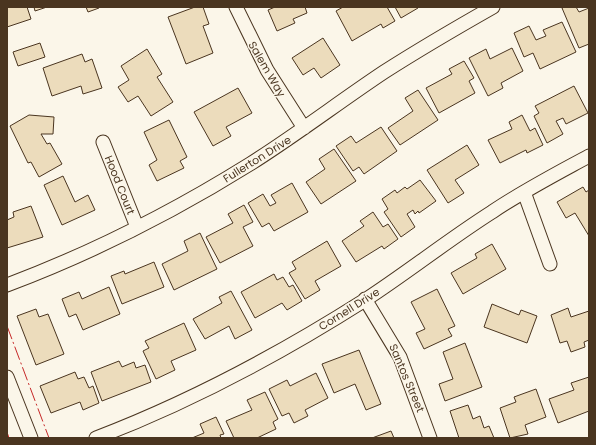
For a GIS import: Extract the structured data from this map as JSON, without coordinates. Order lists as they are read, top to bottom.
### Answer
{
  "streets": {
    "street": [
      "Salem Way",
      "Fullerton Drive",
      "Hood Court",
      "Cornell Drive",
      "Santos Street"
    ]
  },
  "crossings": [
    ["Salem Way", "Fullerton Drive"],
    ["Fullerton Drive", "Hood Court"],
    ["Cornell Drive", "Santos Street"]
  ]
}
